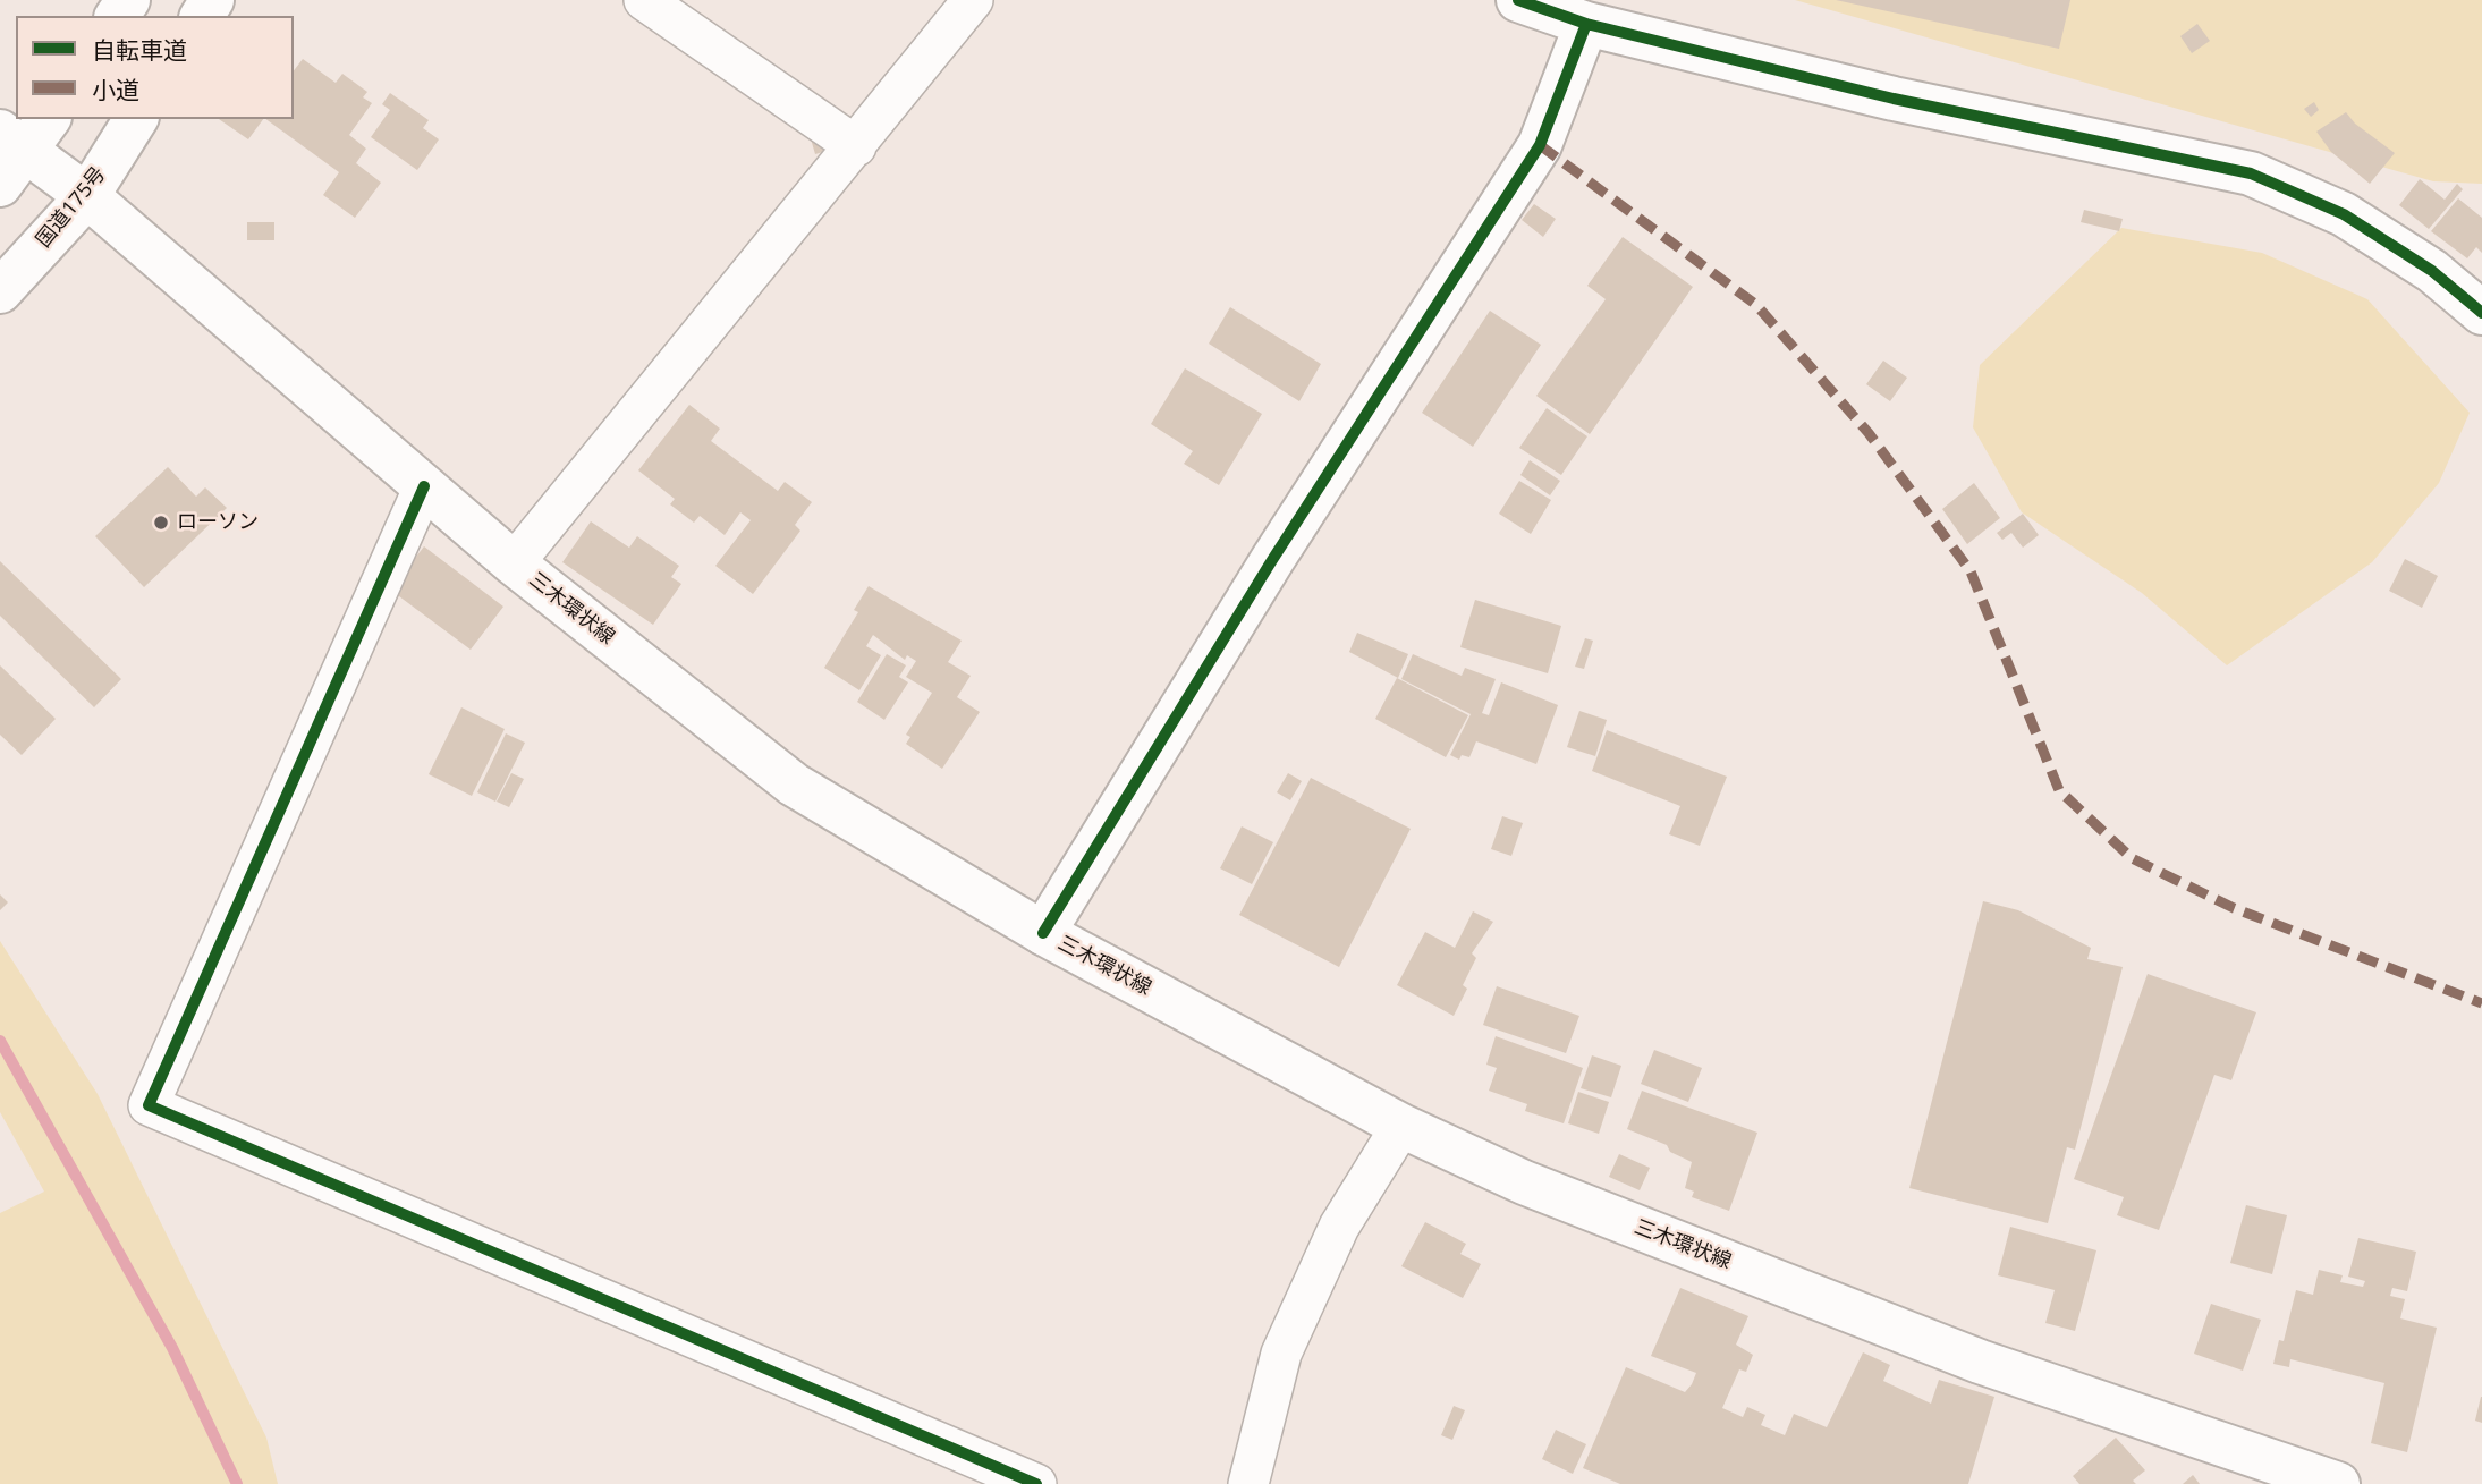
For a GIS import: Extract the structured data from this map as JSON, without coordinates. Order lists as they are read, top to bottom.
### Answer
{
  "streets": {
    "main road": ["国道175号", "三木環状線"]
  },
  "crossings": [
    ["国道175号", "三木環状線"]
  ],
  "places": ["ローソン"],
  "legend": ["自転車道", "小道"]
}
